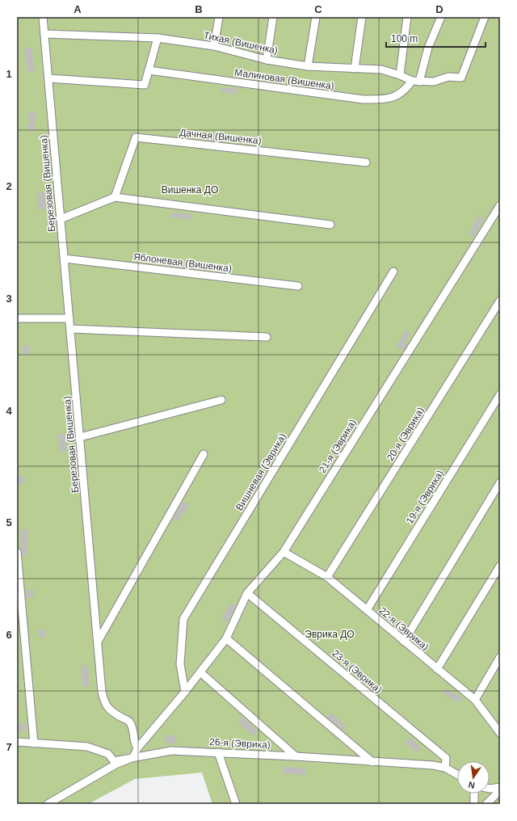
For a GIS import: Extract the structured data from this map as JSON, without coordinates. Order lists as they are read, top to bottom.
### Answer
{
  "streets": {
    "lane": [
      "Тихая (Вишенка)",
      "Малиновая (Вишенка)",
      "Дачная (Вишенка)",
      "Березовая (Вишенка)",
      "Яблоневая (Вишенка)",
      "20-я (Эврика)",
      "21-я (Эврика)",
      "Вишневая (Эврика)",
      "19-я (Эврика)",
      "22-я (Эврика)",
      "23-я (Эврика)",
      "26-я (Эврика)"
    ]
  },
  "crossings": [
    ["Тихая (Вишенка)", "Малиновая (Вишенка)"],
    ["Тихая (Вишенка)", "Березовая (Вишенка)"],
    ["Березовая (Вишенка)", "Яблоневая (Вишенка)"],
    ["Березовая (Вишенка)", "21-я (Эврика)"],
    ["20-я (Эврика)", "22-я (Эврика)"],
    ["21-я (Эврика)", "Вишневая (Эврика)"],
    ["21-я (Эврика)", "22-я (Эврика)"],
    ["21-я (Эврика)", "23-я (Эврика)"],
    ["19-я (Эврика)", "22-я (Эврика)"],
    ["23-я (Эврика)", "26-я (Эврика)"]
  ],
  "parks": ["Вишенка ДО", "Эврика ДО"],
  "scale_bar": "100 m",
  "north": "bottom",
  "grid": {
    "columns": [
      "A",
      "B",
      "C",
      "D"
    ],
    "rows": [
      "1",
      "2",
      "3",
      "4",
      "5",
      "6",
      "7"
    ]
  }
}
